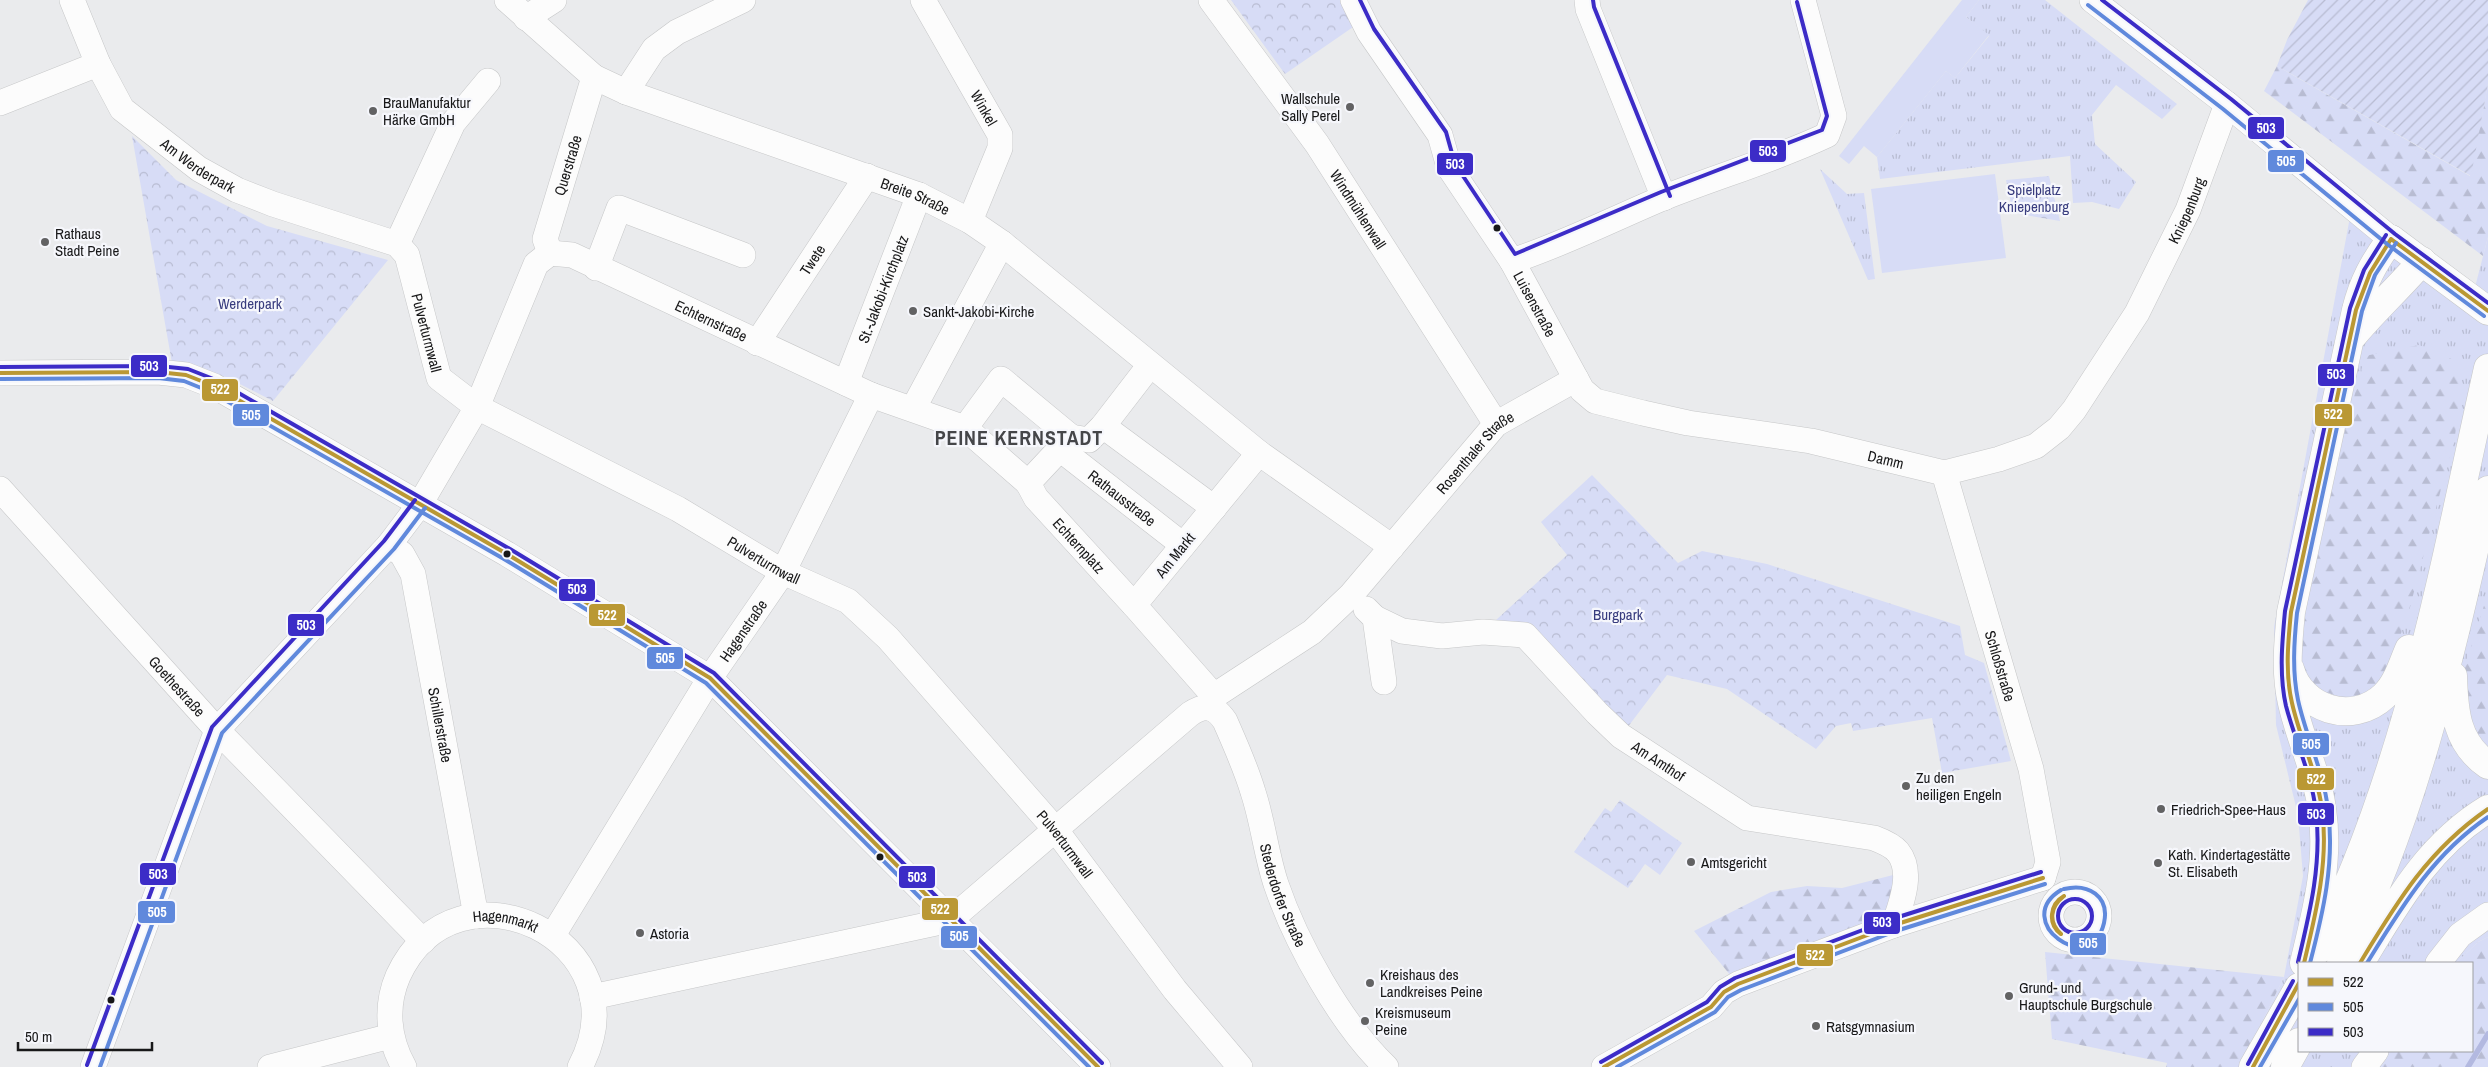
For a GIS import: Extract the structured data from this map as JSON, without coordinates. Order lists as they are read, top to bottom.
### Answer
{
  "streets": {
    "street": [
      "Winkel",
      "Am Werderpark",
      "Querstraße",
      "Breite Straße",
      "Windmühlenwall",
      "Kniepenburg",
      "Twete",
      "St.-Jakobi-Kirchplatz",
      "Luisenstraße",
      "Echternstraße",
      "Pulverturmwall",
      "Rosenthaler Straße",
      "Damm",
      "Rathausstraße",
      "Echternplatz",
      "Am Markt",
      "Hagenstraße",
      "Schloßstraße",
      "Goethestraße",
      "Schillerstraße",
      "Am Amthof",
      "Stederdorfer Straße",
      "Hagenmarkt"
    ]
  },
  "crossings": [
    ["Winkel", "Breite Straße"],
    ["Am Werderpark", "Pulverturmwall"],
    ["Querstraße", "Breite Straße"],
    ["Querstraße", "Echternstraße"],
    ["Breite Straße", "Twete"],
    ["Breite Straße", "St.-Jakobi-Kirchplatz"],
    ["Breite Straße", "Am Markt"],
    ["Windmühlenwall", "Rosenthaler Straße"],
    ["Kniepenburg", "Damm"],
    ["Twete", "Echternstraße"],
    ["St.-Jakobi-Kirchplatz", "Echternstraße"],
    ["Luisenstraße", "Rosenthaler Straße"],
    ["Luisenstraße", "Damm"],
    ["Echternstraße", "Echternplatz"],
    ["Echternstraße", "Hagenstraße"],
    ["Pulverturmwall", "Hagenstraße"],
    ["Pulverturmwall", "Stederdorfer Straße"],
    ["Rosenthaler Straße", "Damm"],
    ["Damm", "Schloßstraße"],
    ["Rathausstraße", "Am Markt"],
    ["Echternplatz", "Am Markt"],
    ["Echternplatz", "Hagenstraße"],
    ["Hagenstraße", "Hagenmarkt"],
    ["Goethestraße", "Hagenmarkt"],
    ["Schillerstraße", "Hagenmarkt"]
  ],
  "districts": ["PEINE KERNSTADT"],
  "parks": ["Spielplatz Kniepenburg", "Werderpark", "Burgpark"],
  "places": [
    "Wallschule Sally Perel",
    "BrauManufaktur Härke GmbH",
    "Rathaus Stadt Peine",
    "Sankt-Jakobi-Kirche",
    "Zu den heiligen Engeln",
    "Friedrich-Spee-Haus",
    "Amtsgericht",
    "Kath. Kindertagestätte St. Elisabeth",
    "Astoria",
    "Kreishaus des Landkreises Peine",
    "Grund- und Hauptschule Burgschule",
    "Kreismuseum Peine",
    "Ratsgymnasium"
  ],
  "lines": ["transit line 503", "transit line 505", "transit line 522"],
  "legend": ["522", "505", "503"],
  "scale_bar": "50 m"
}
